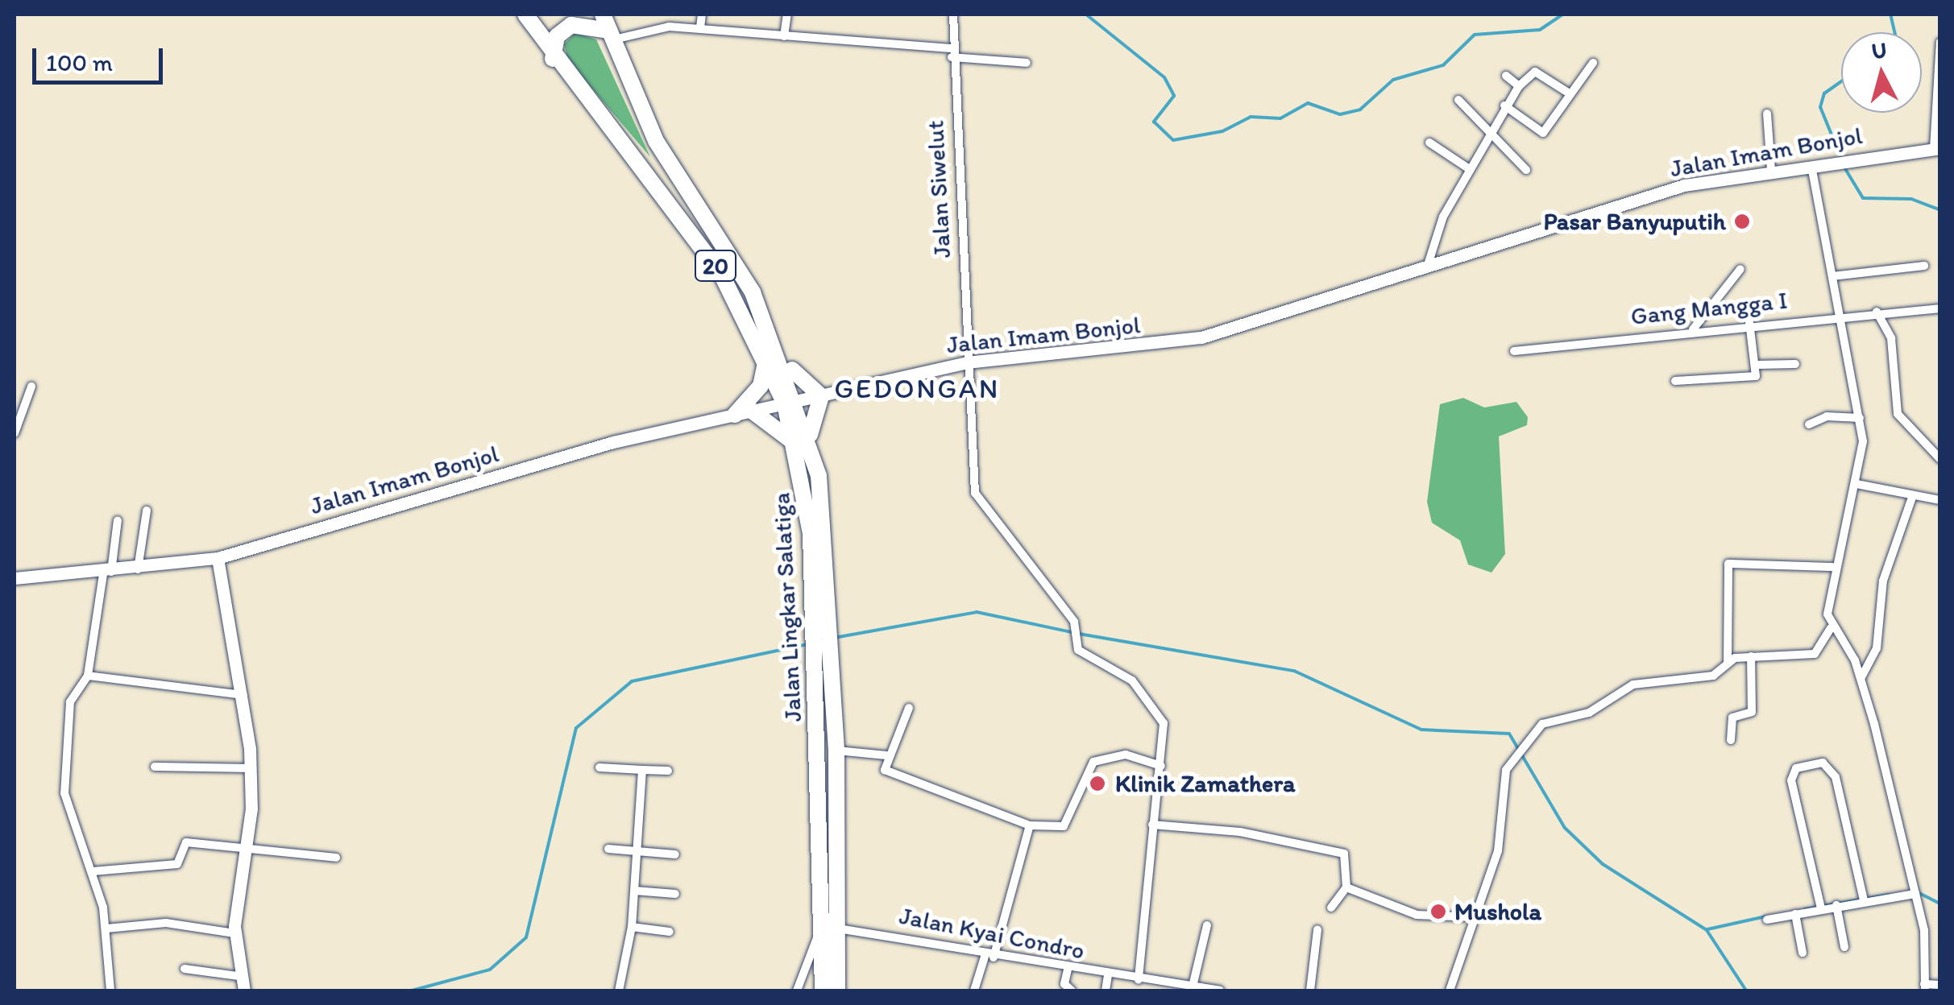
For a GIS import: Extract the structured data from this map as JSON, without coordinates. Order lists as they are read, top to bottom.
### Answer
{
  "streets": {
    "highway": ["20", "Jalan Lingkar Salatiga"],
    "main road": ["Jalan Imam Bonjol"],
    "street": ["Jalan Siwelut", "Gang Mangga I", "Jalan Kyai Condro"]
  },
  "crossings": [
    ["Jalan Imam Bonjol", "Jalan Siwelut"],
    ["Jalan Imam Bonjol", "Jalan Lingkar Salatiga"],
    ["Jalan Lingkar Salatiga", "Jalan Kyai Condro"]
  ],
  "districts": ["GEDONGAN"],
  "places": ["Pasar Banyuputih", "Klinik Zamathera", "Mushola"],
  "scale_bar": "100 m",
  "north": "top"
}
